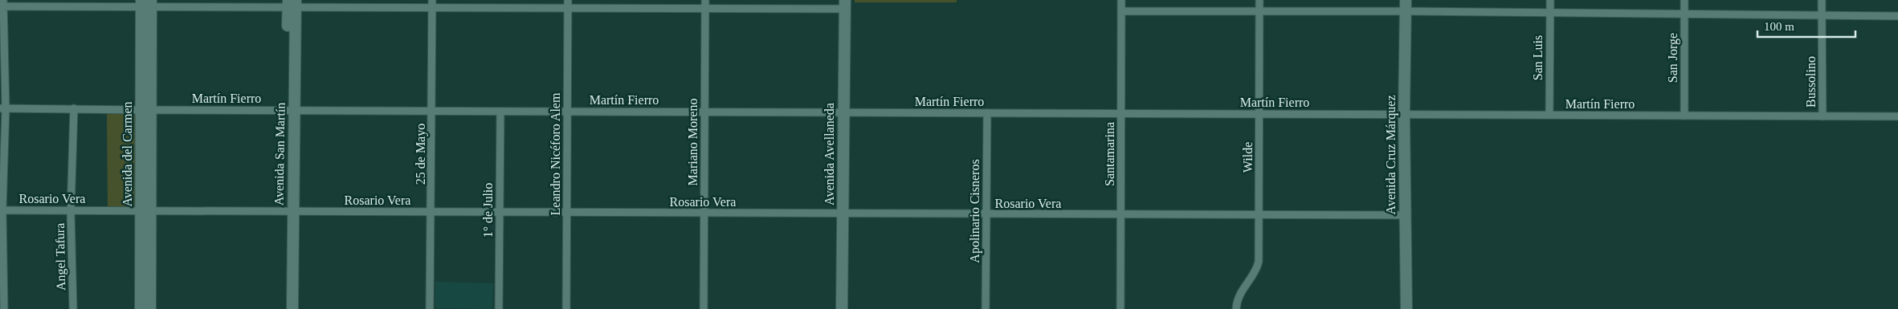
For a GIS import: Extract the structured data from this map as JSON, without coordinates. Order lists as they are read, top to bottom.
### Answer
{
  "streets": {
    "main road": [
      "Avenida del Carmen",
      "Avenida San Martín",
      "Avenida Avellaneda",
      "Avenida Cruz Márquez"
    ],
    "street": [
      "San Luis",
      "San Jorge",
      "Bussolino",
      "Martín Fierro",
      "Mariano Moreno",
      "25 de Mayo",
      "Leandro Nicéforo Alem",
      "Santamarina",
      "Wilde",
      "Rosario Vera",
      "1° de Julio",
      "Apolinario Cisneros",
      "Angel Tafura"
    ]
  },
  "crossings": [
    ["San Luis", "Martín Fierro"],
    ["San Jorge", "Martín Fierro"],
    ["Bussolino", "Martín Fierro"],
    ["Martín Fierro", "Mariano Moreno"],
    ["Martín Fierro", "Avenida del Carmen"],
    ["Martín Fierro", "Avenida San Martín"],
    ["Martín Fierro", "25 de Mayo"],
    ["Martín Fierro", "Leandro Nicéforo Alem"],
    ["Martín Fierro", "Avenida Avellaneda"],
    ["Martín Fierro", "Santamarina"],
    ["Martín Fierro", "Avenida Cruz Márquez"],
    ["Martín Fierro", "Wilde"],
    ["Martín Fierro", "1° de Julio"],
    ["Martín Fierro", "Apolinario Cisneros"],
    ["Martín Fierro", "Angel Tafura"],
    ["Mariano Moreno", "Rosario Vera"],
    ["Avenida del Carmen", "Rosario Vera"],
    ["Avenida San Martín", "Rosario Vera"],
    ["25 de Mayo", "Rosario Vera"],
    ["Leandro Nicéforo Alem", "Rosario Vera"],
    ["Avenida Avellaneda", "Rosario Vera"],
    ["Santamarina", "Rosario Vera"],
    ["Avenida Cruz Márquez", "Rosario Vera"],
    ["Wilde", "Rosario Vera"],
    ["Rosario Vera", "1° de Julio"],
    ["Rosario Vera", "Apolinario Cisneros"],
    ["Rosario Vera", "Angel Tafura"]
  ],
  "scale_bar": "100 m"
}
